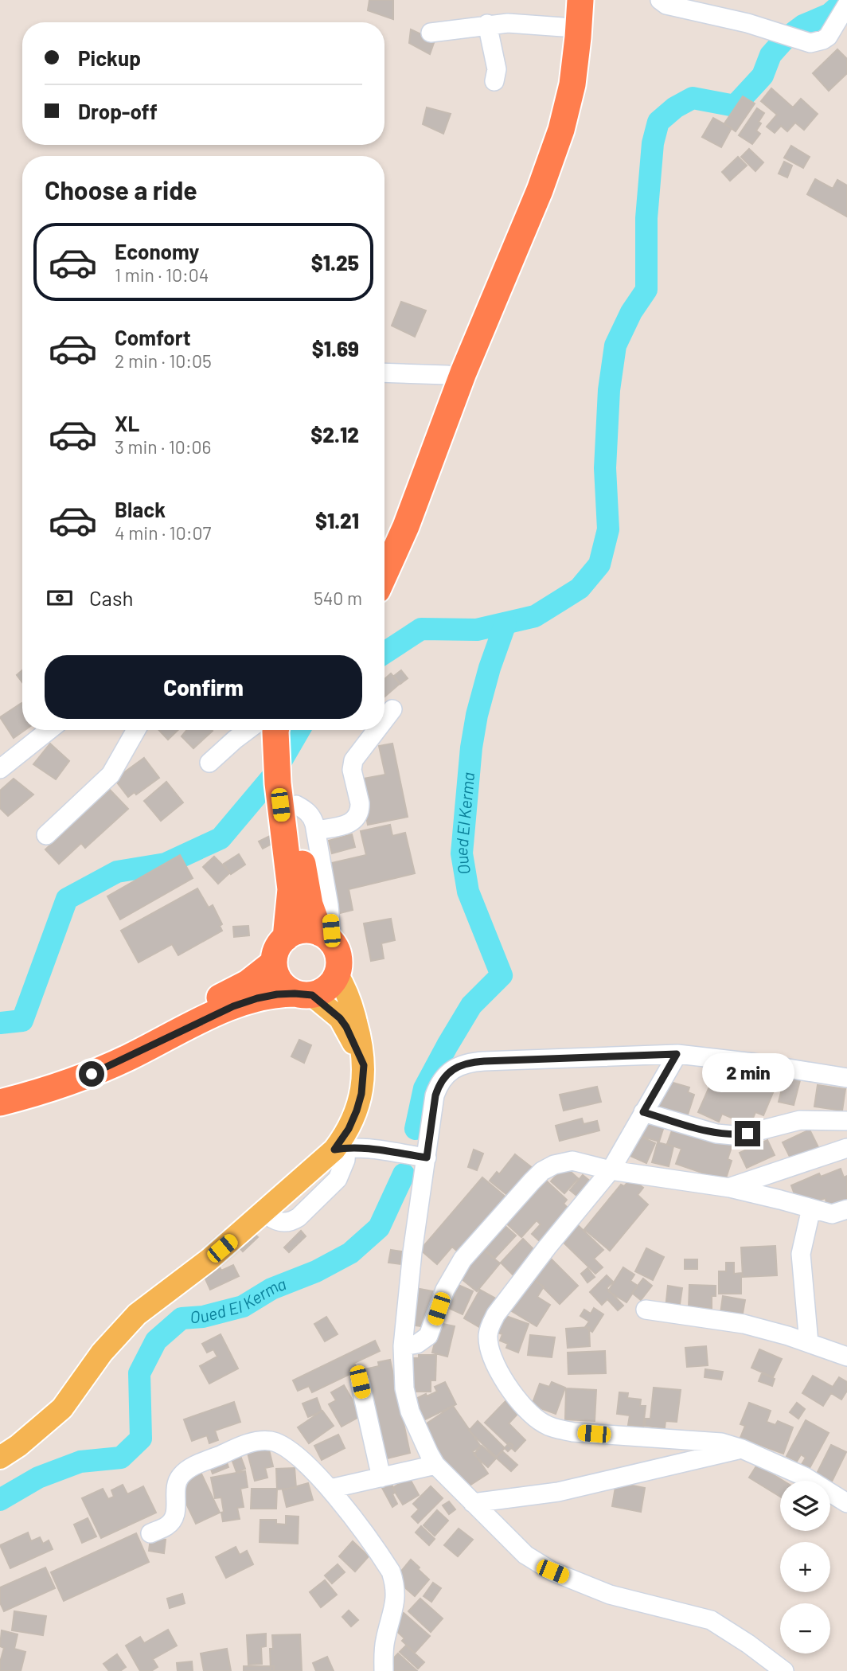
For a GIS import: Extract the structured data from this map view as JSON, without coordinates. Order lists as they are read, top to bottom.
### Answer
{
  "water": ["Oued El Kerma"],
  "page": {
    "banner": ["Pickup", "Drop-off"],
    "heading": "Choose a ride",
    "list": [
      {
        "name": "Economy",
        "note": "1 min · 10:04",
        "value": "$1.25"
      },
      {
        "name": "Comfort",
        "note": "2 min · 10:05",
        "value": "$1.69"
      },
      {
        "name": "XL",
        "note": "3 min · 10:06",
        "value": "$2.12"
      },
      {
        "name": "Black",
        "note": "4 min · 10:07",
        "value": "$1.21"
      }
    ],
    "pay": ["Cash", "540 m"],
    "buttons": "Confirm",
    "bubble": "2 min",
    "map_buttons": ["+", "−"]
  }
}
